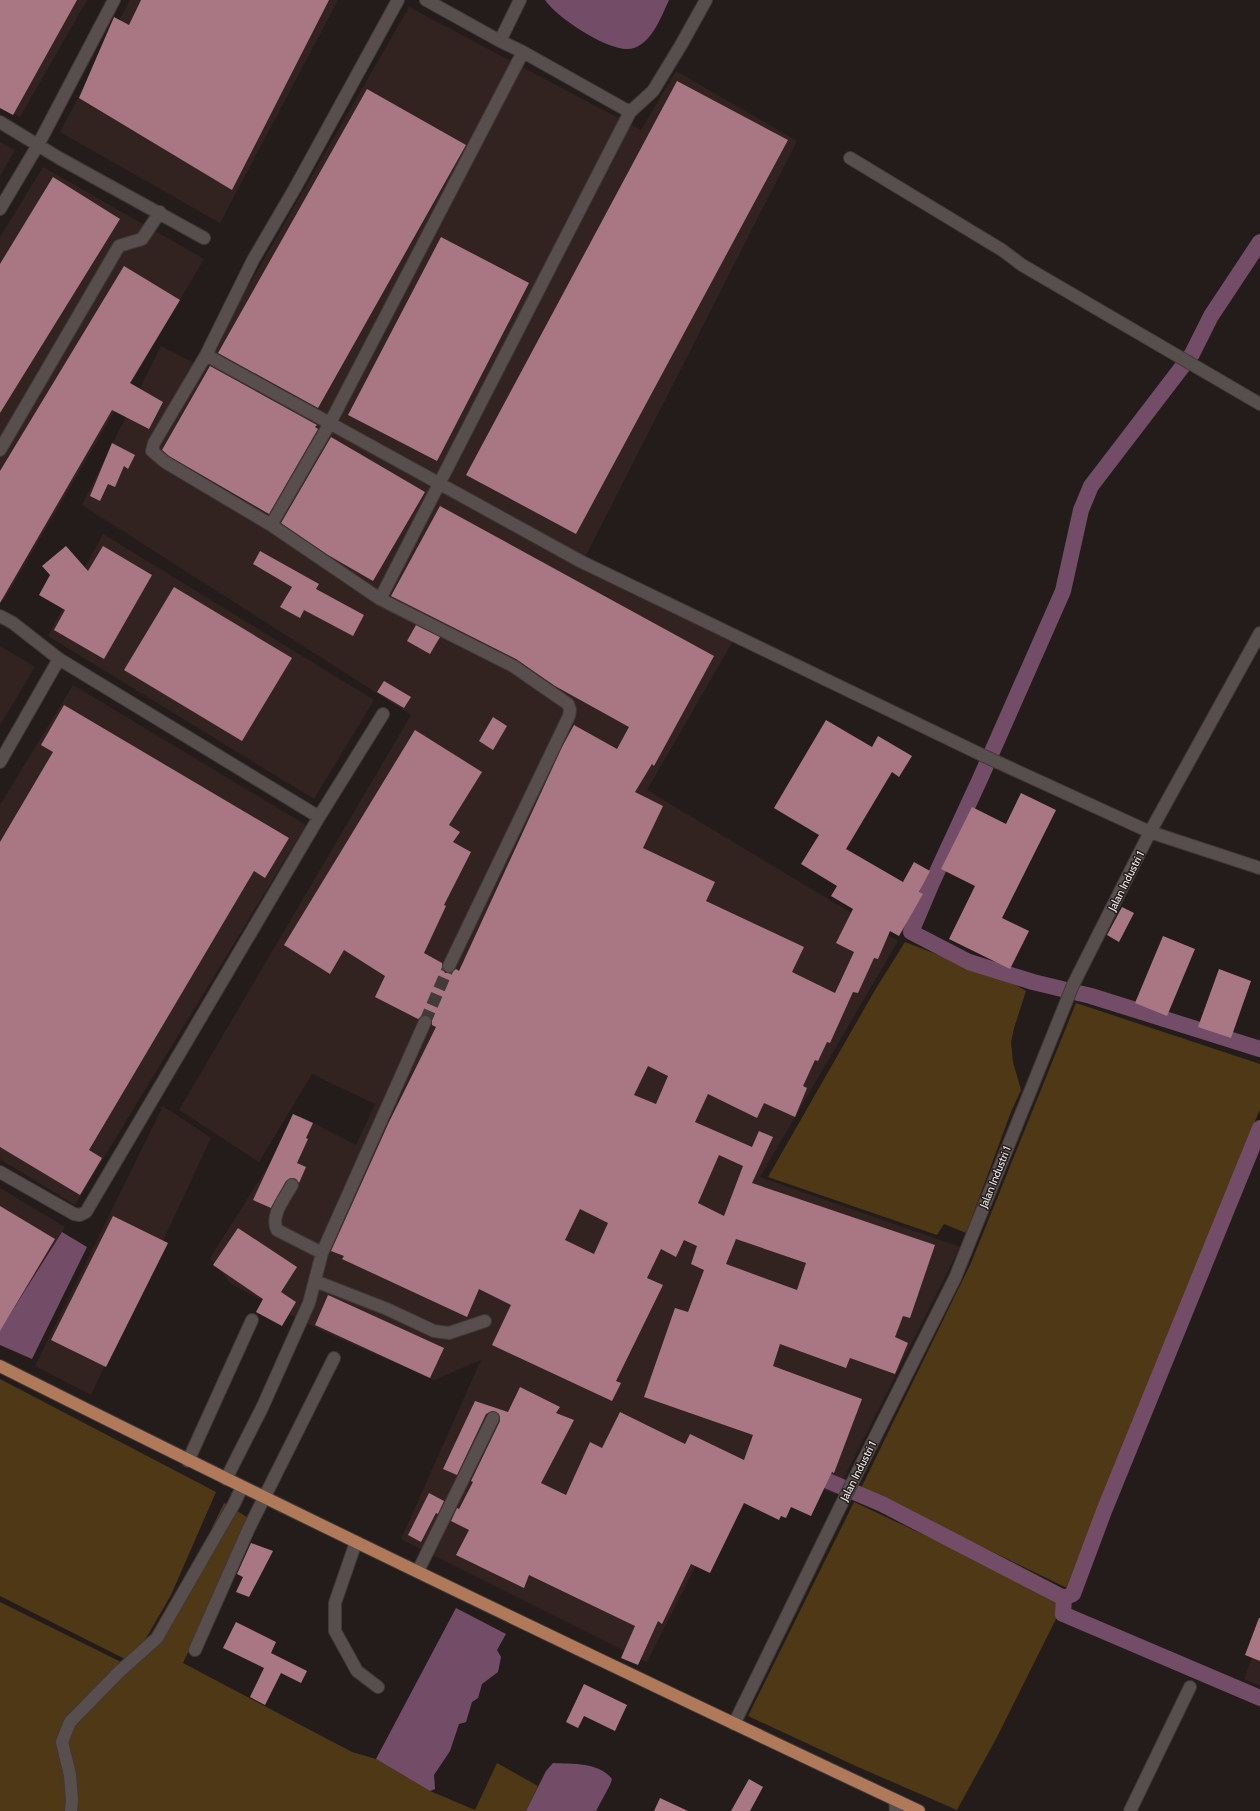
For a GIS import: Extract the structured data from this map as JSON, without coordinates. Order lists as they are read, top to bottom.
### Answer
{
  "streets": {
    "street": ["Jalan Industri 1"]
  }
}
